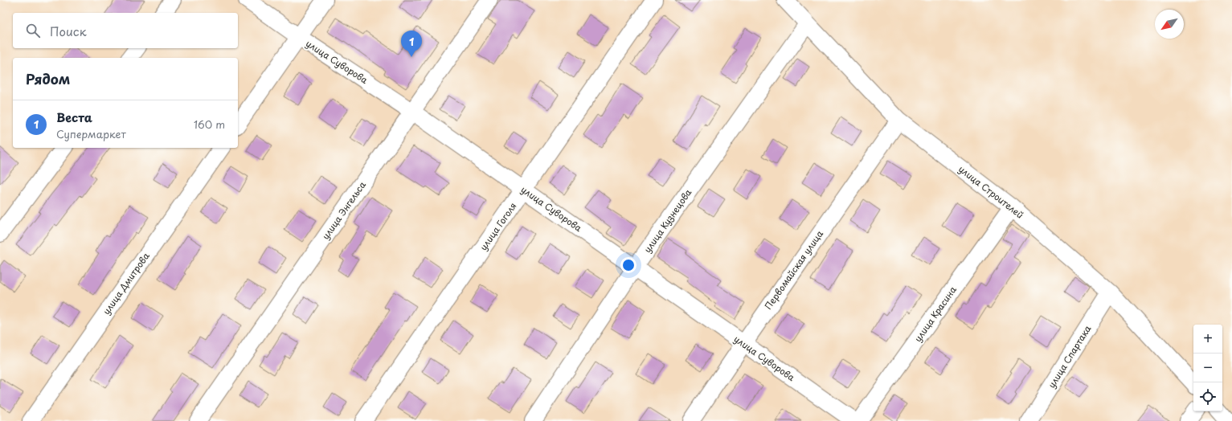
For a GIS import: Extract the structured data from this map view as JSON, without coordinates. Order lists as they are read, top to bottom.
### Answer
{
  "streets": {
    "street": [
      "улица Суворова",
      "улица Строителей",
      "улица Энгельса",
      "улица Кузнецова",
      "улица Гоголя",
      "Первомайская улица",
      "улица Дмитрова",
      "улица Красина",
      "улица Спартака"
    ]
  },
  "crossings": [
    ["улица Суворова", "улица Энгельса"],
    ["улица Суворова", "улица Кузнецова"],
    ["улица Суворова", "улица Гоголя"],
    ["улица Суворова", "Первомайская улица"],
    ["улица Строителей", "улица Кузнецова"],
    ["улица Строителей", "Первомайская улица"],
    ["улица Строителей", "улица Красина"],
    ["улица Строителей", "улица Спартака"]
  ],
  "north": "bottom left",
  "page": {
    "search": "Поиск",
    "pins": "1",
    "heading": "Рядом",
    "list": [
      {
        "mark": "1",
        "name": "Веста",
        "note": "Супермаркет",
        "value": "160 m"
      }
    ],
    "map_buttons": ["+", "−"]
  }
}
